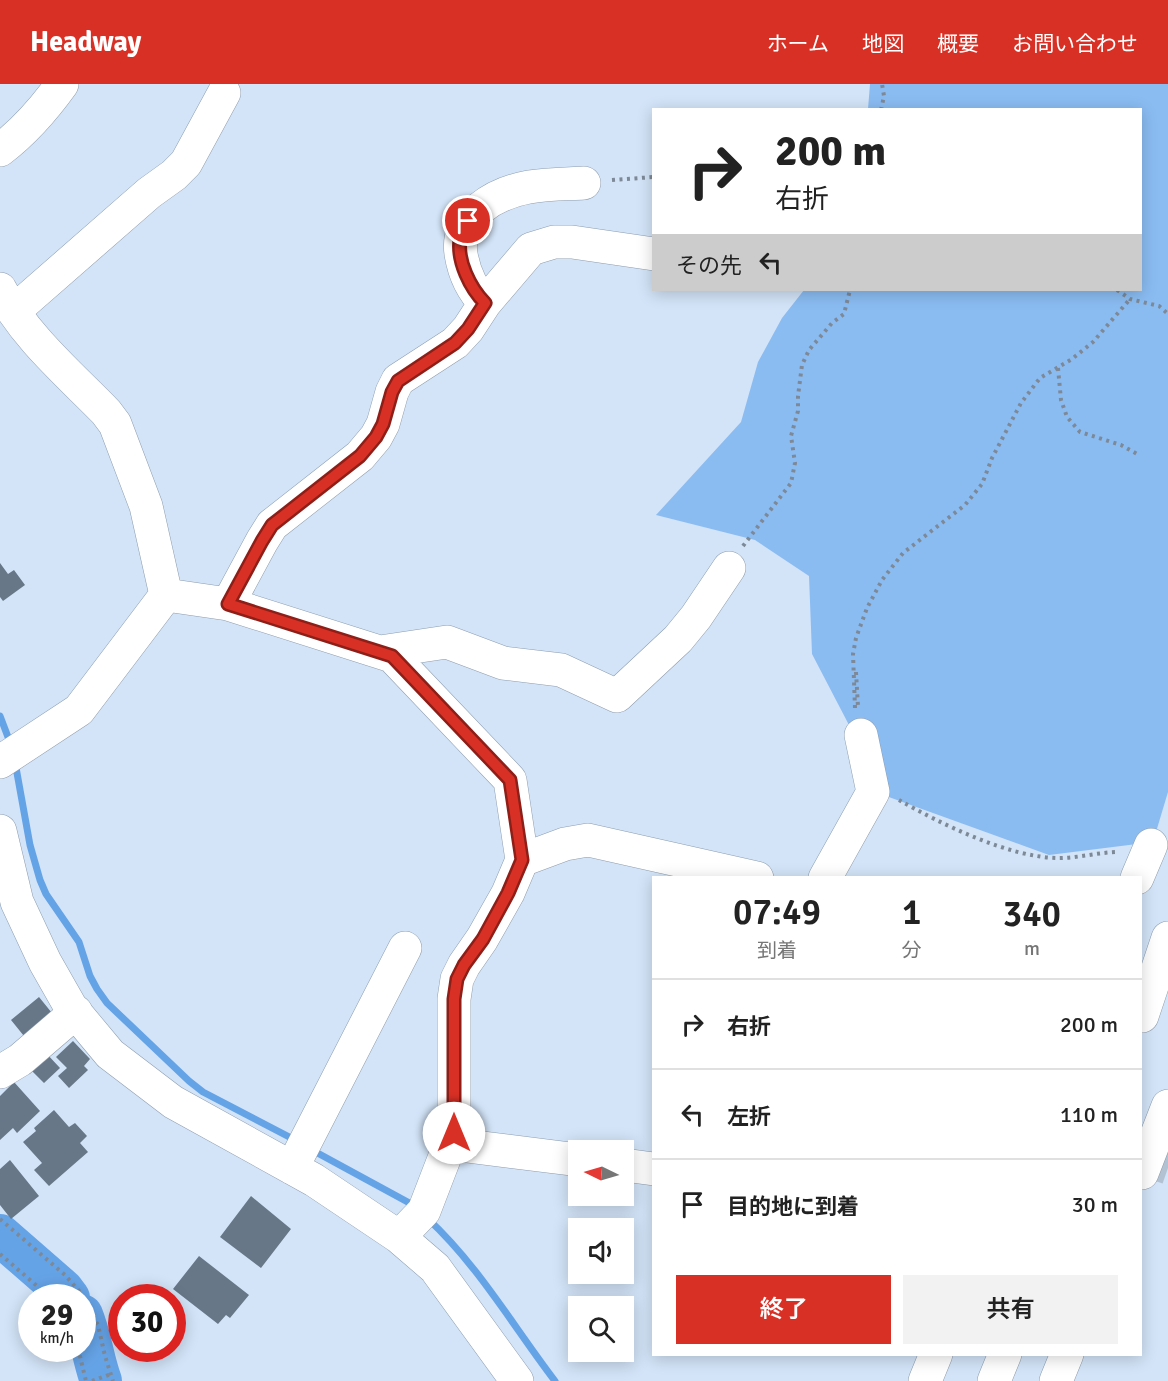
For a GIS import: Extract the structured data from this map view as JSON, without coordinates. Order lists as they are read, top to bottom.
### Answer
{
  "north": "left",
  "page": {
    "header": "Headway",
    "nav": [
      "ホーム",
      "地図",
      "概要",
      "お問い合わせ"
    ],
    "turn": ["200 m", "右折"],
    "then": "その先",
    "eta": [
      "07:49",
      "到着",
      "1",
      "分",
      "340",
      "m"
    ],
    "list": [
      {
        "name": "右折",
        "value": "200 m"
      },
      {
        "name": "左折",
        "value": "110 m"
      },
      {
        "name": "目的地に到着",
        "value": "30 m"
      }
    ],
    "buttons": ["終了", "共有"],
    "speed": "29 km/h",
    "limit": "30"
  }
}
